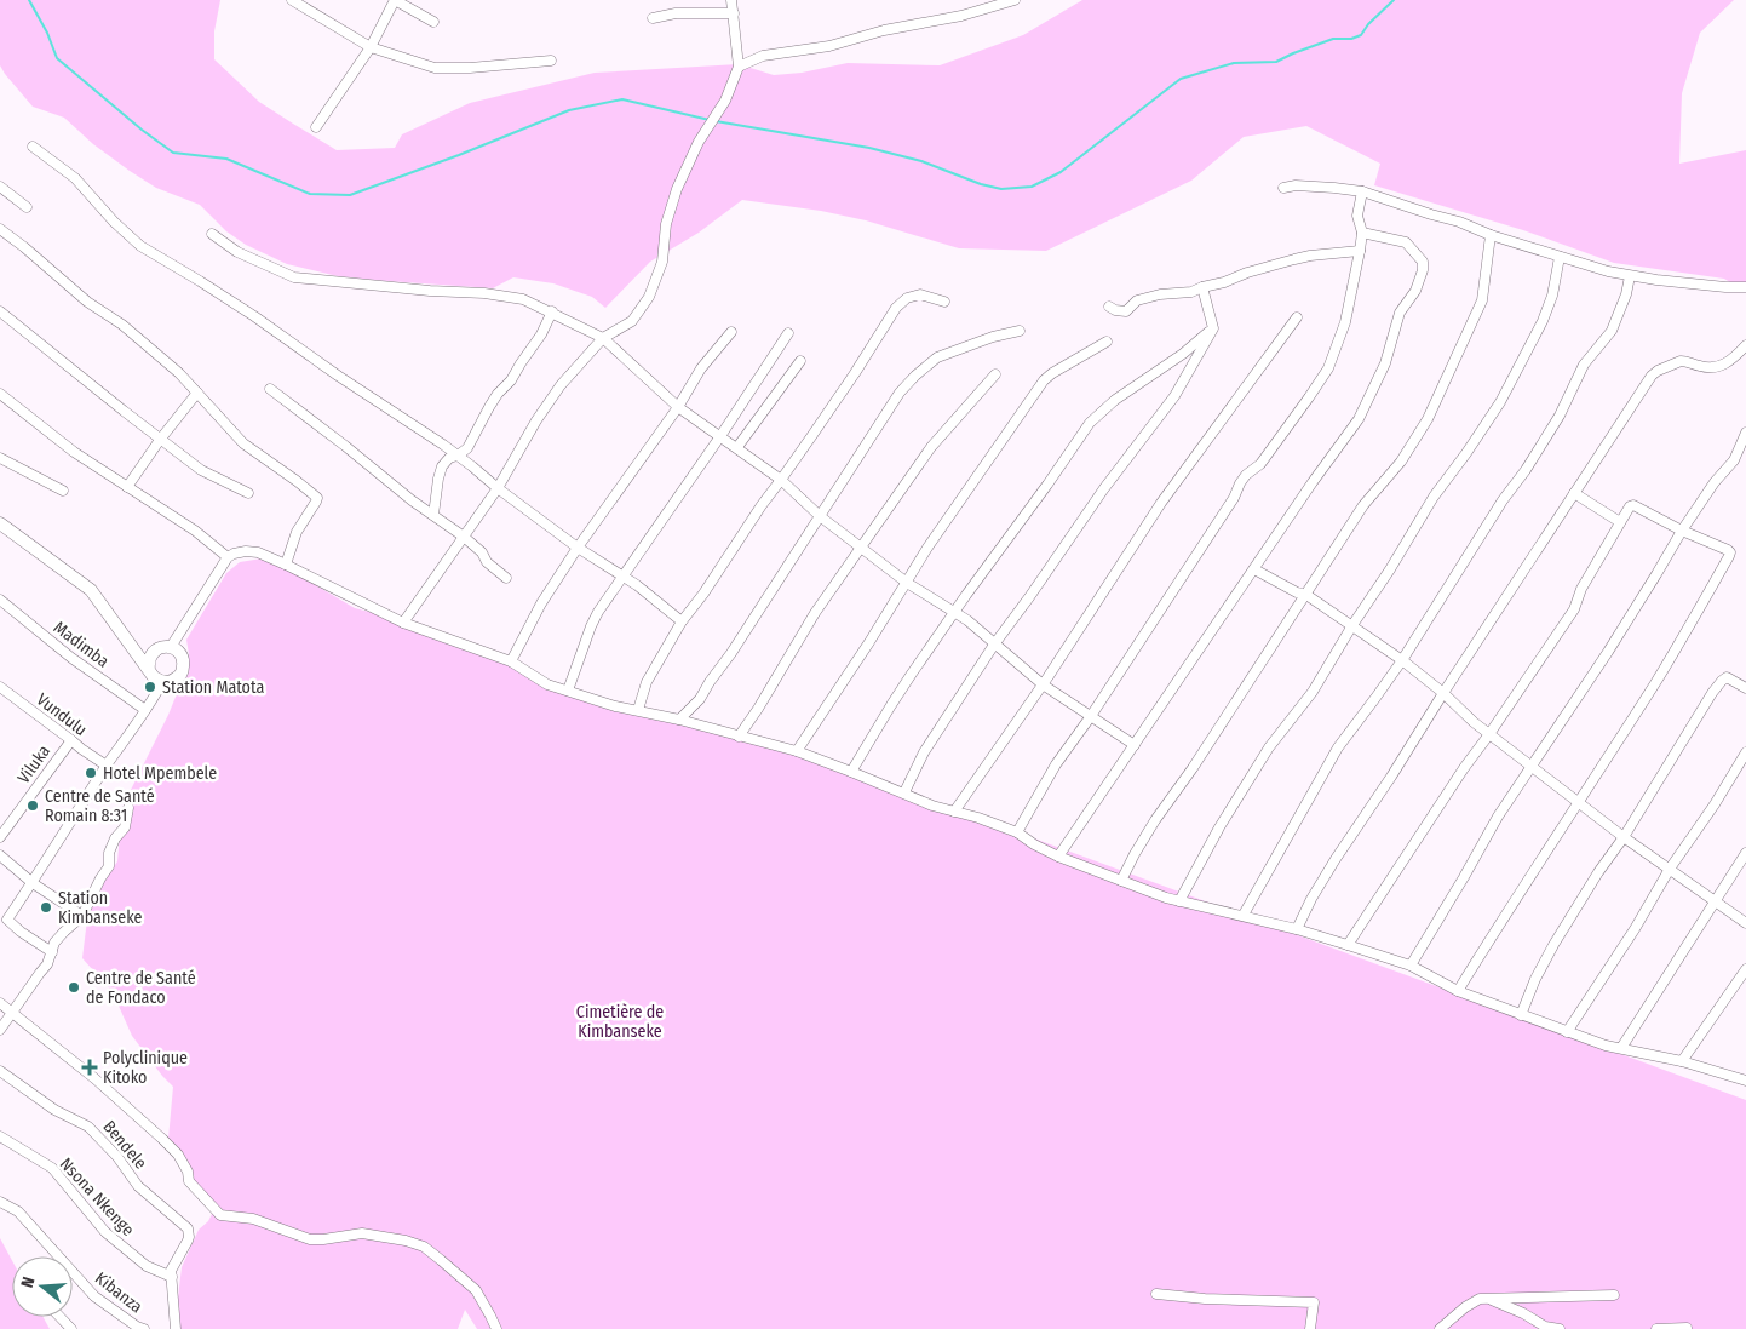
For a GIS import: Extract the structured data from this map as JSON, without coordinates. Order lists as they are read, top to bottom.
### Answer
{
  "streets": {
    "street": [
      "Madimba",
      "Vundulu",
      "Viluka",
      "Bendele",
      "Nsona Nkenge",
      "Kibanza"
    ]
  },
  "crossings": [
    ["Vundulu", "Viluka"],
    ["Bendele", "Nsona Nkenge"]
  ],
  "parks": ["Cimetière de Kimbanseke"],
  "places": {
    "other": [
      "Station Matota",
      "Hotel Mpembele",
      "Centre de Santé Romain 8:31",
      "Station Kimbanseke",
      "Centre de Santé de Fondaco"
    ],
    "health": ["Polyclinique Kitoko"]
  },
  "north": "left"
}
